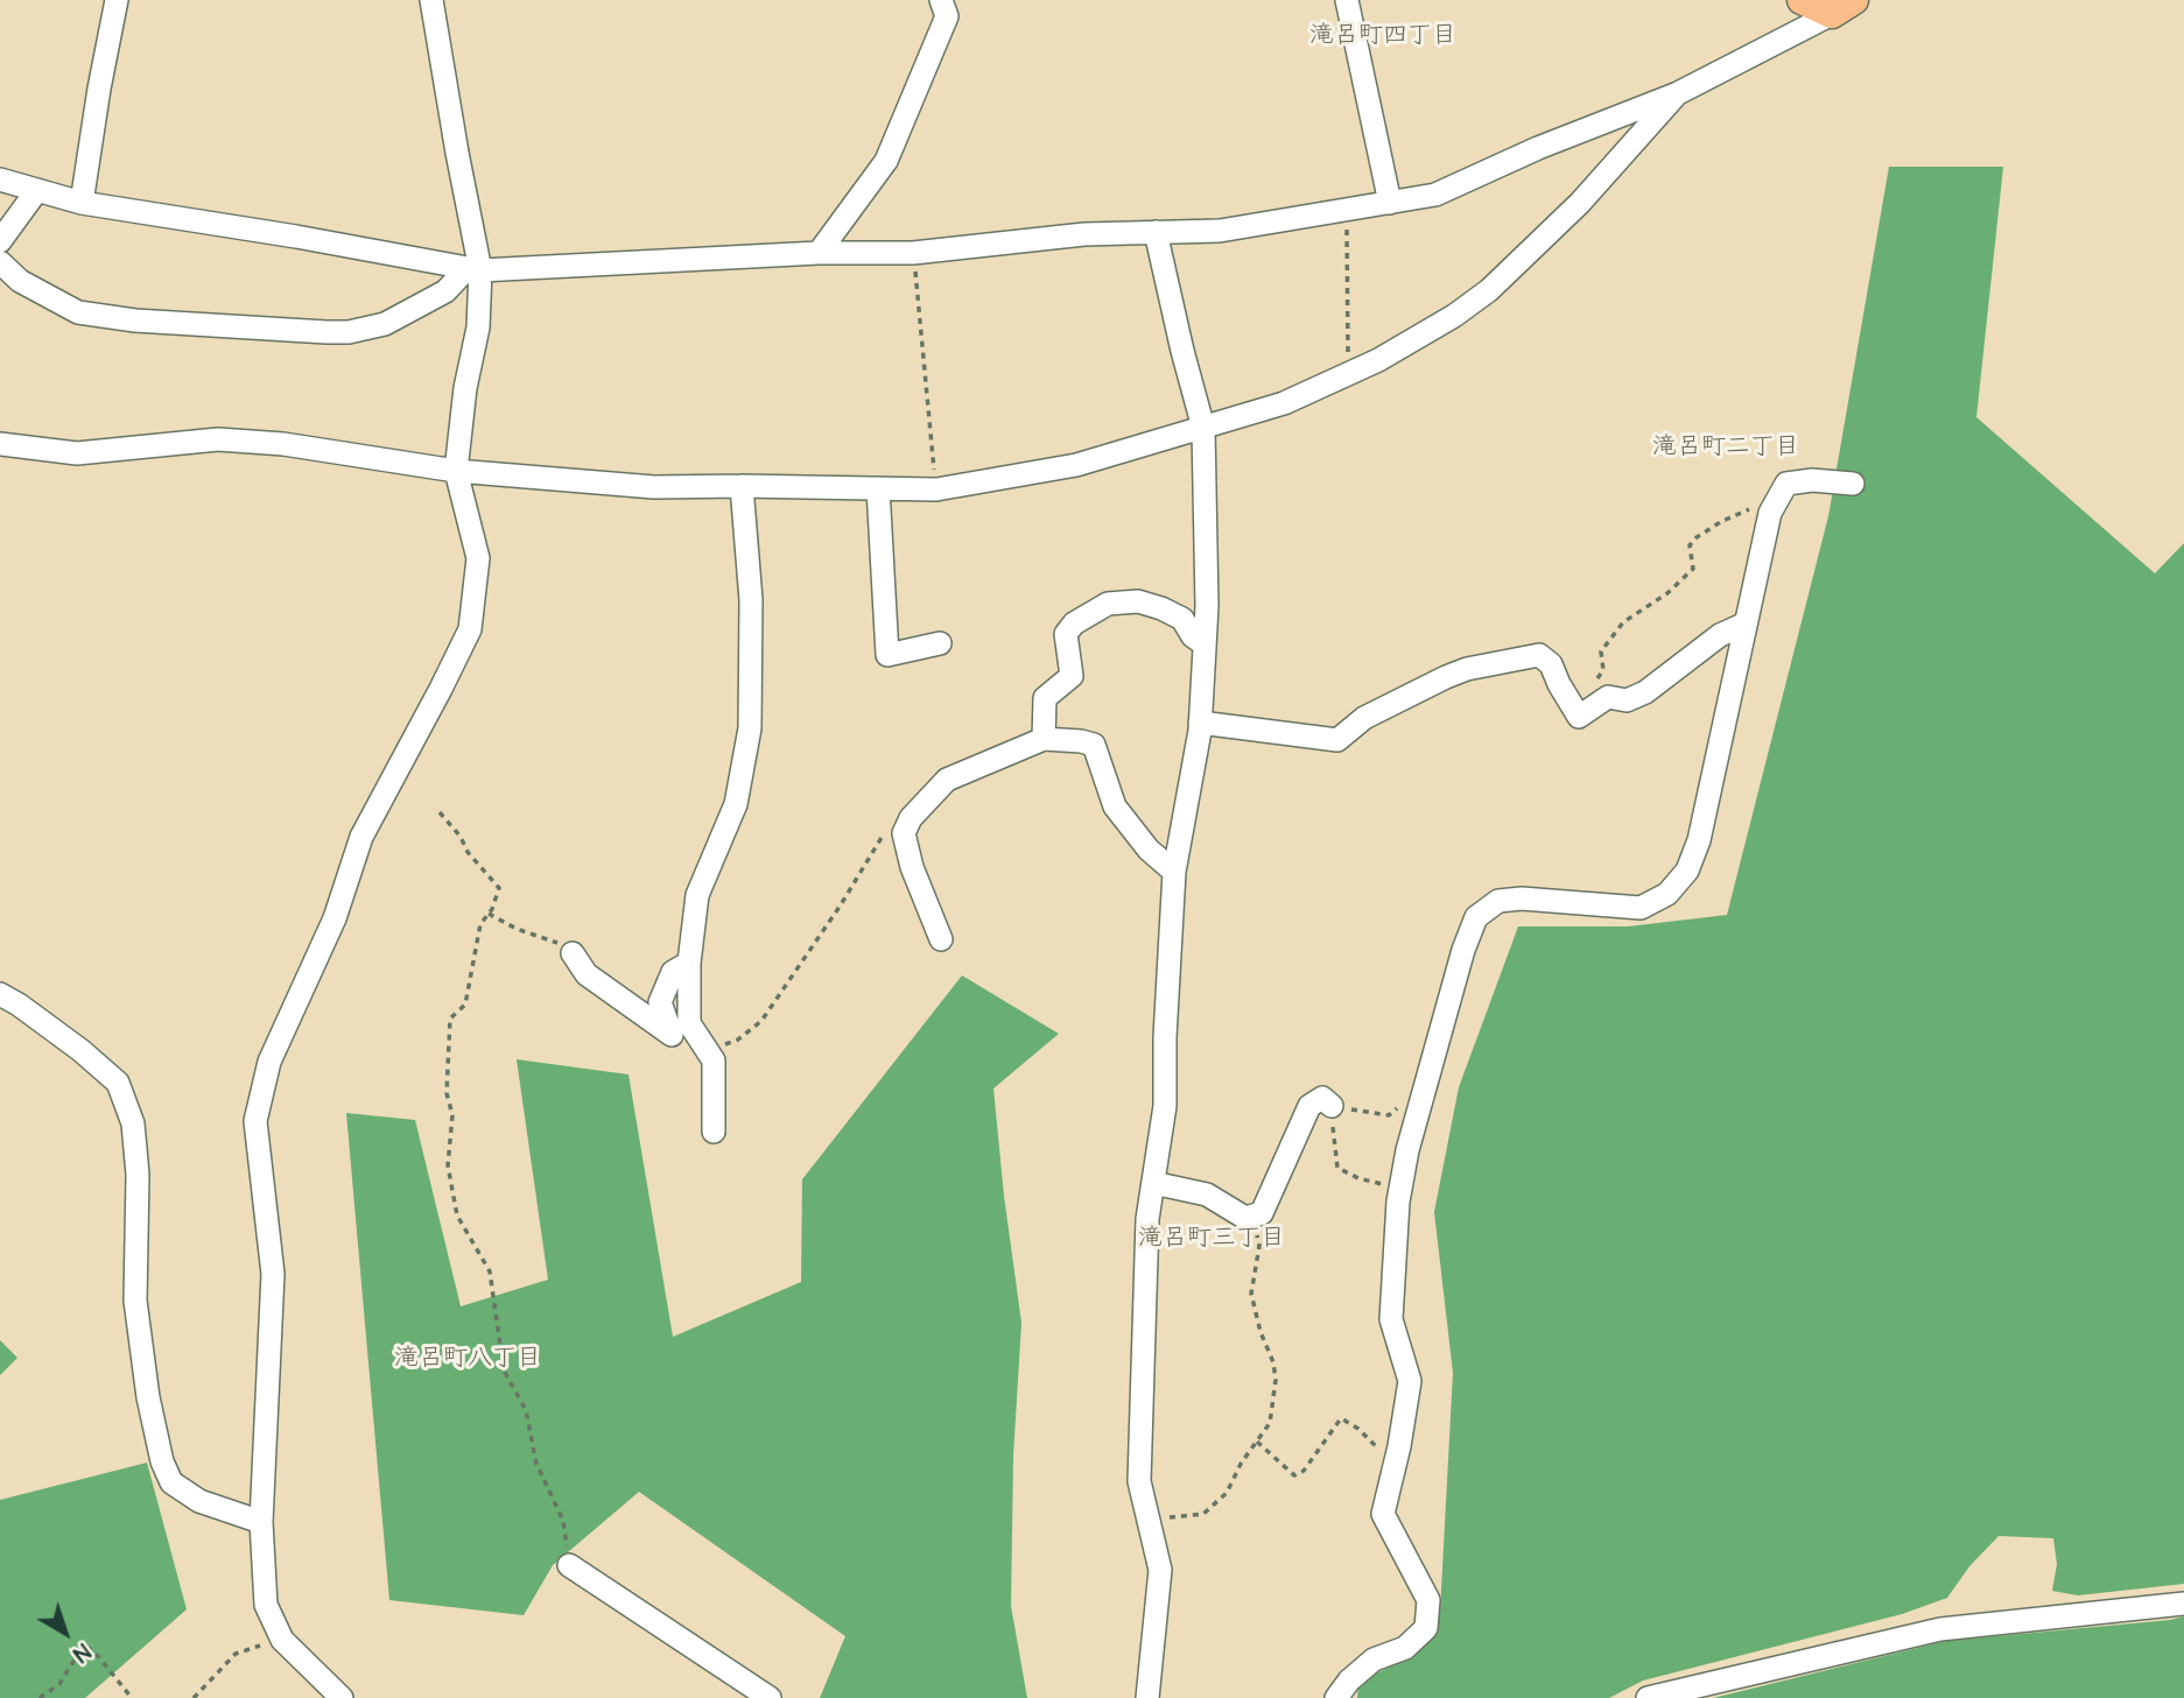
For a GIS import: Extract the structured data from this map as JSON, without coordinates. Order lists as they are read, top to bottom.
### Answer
{
  "districts": [
    "滝呂町四丁目",
    "滝呂町二丁目",
    "滝呂町三丁目",
    "滝呂町八丁目"
  ],
  "north": "bottom right"
}
